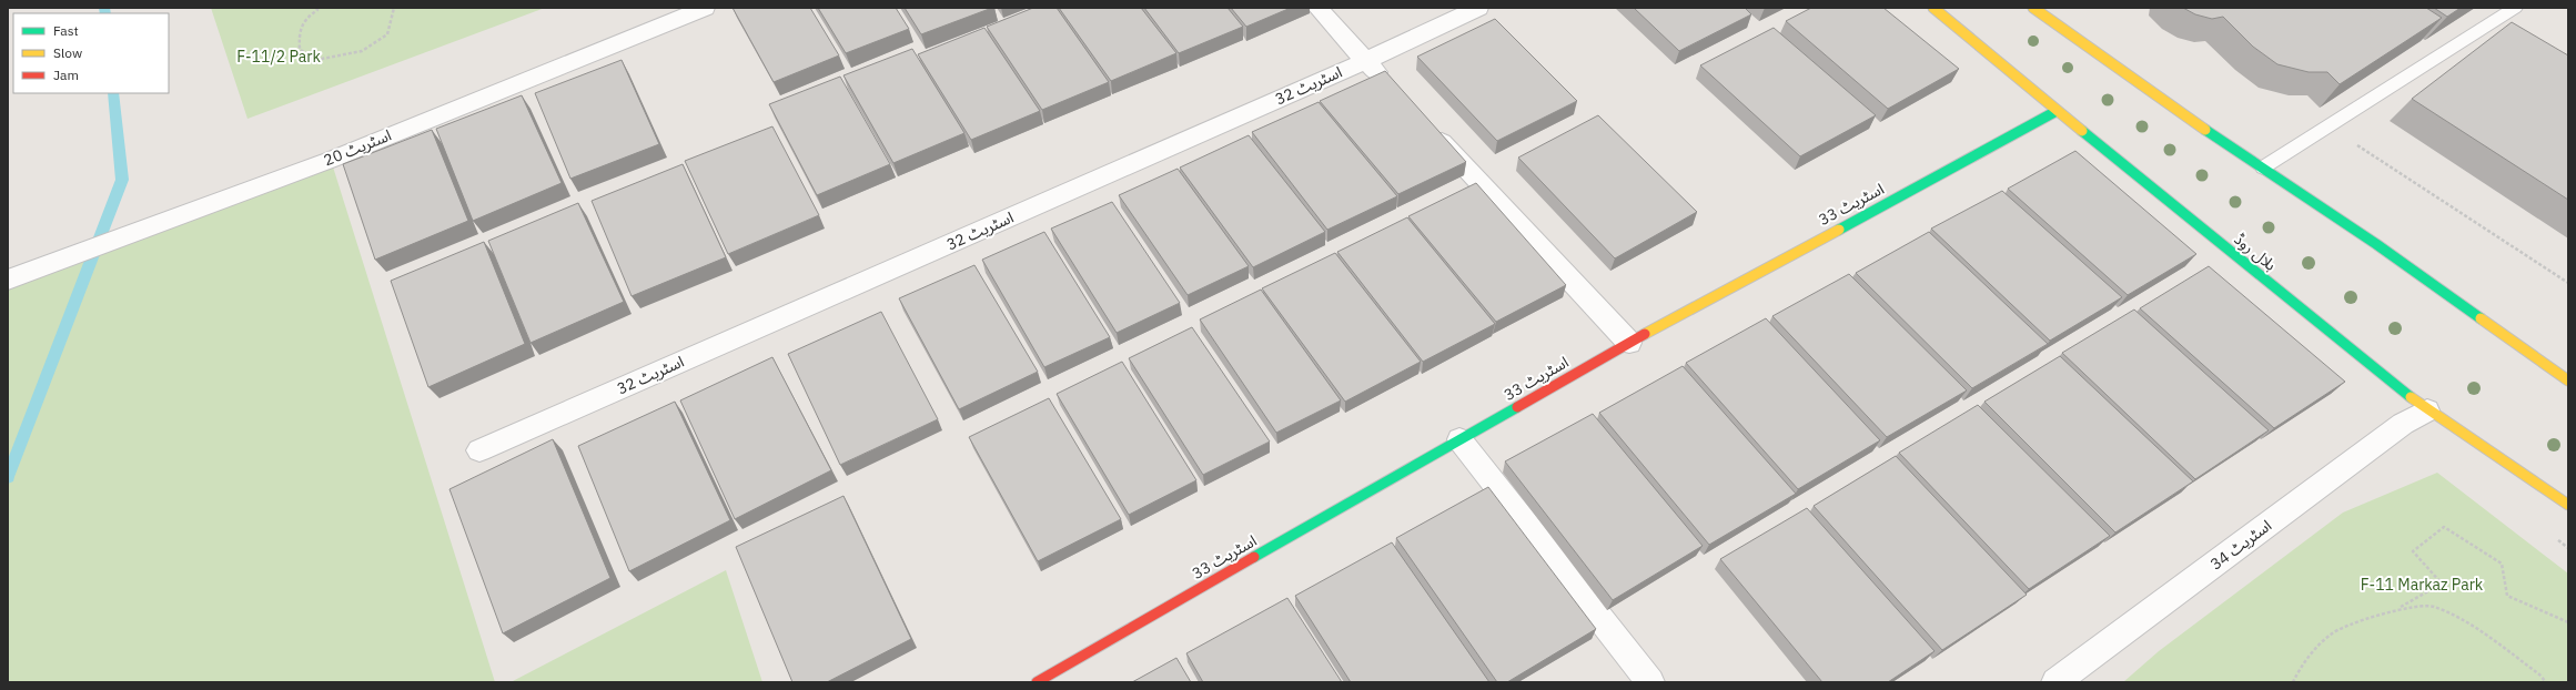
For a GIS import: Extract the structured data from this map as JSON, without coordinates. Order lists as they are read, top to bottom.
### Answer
{
  "streets": {
    "street": [
      "اسٹریٹ 32",
      "اسٹریٹ 20",
      "اسٹریٹ 33",
      "ہلال روڈ",
      "اسٹریٹ 34"
    ]
  },
  "crossings": [
    ["اسٹریٹ 33", "ہلال روڈ"],
    ["ہلال روڈ", "اسٹریٹ 34"]
  ],
  "parks": ["F-11/2 Park", "F-11 Markaz Park"],
  "legend": ["Fast", "Slow", "Jam"]
}
